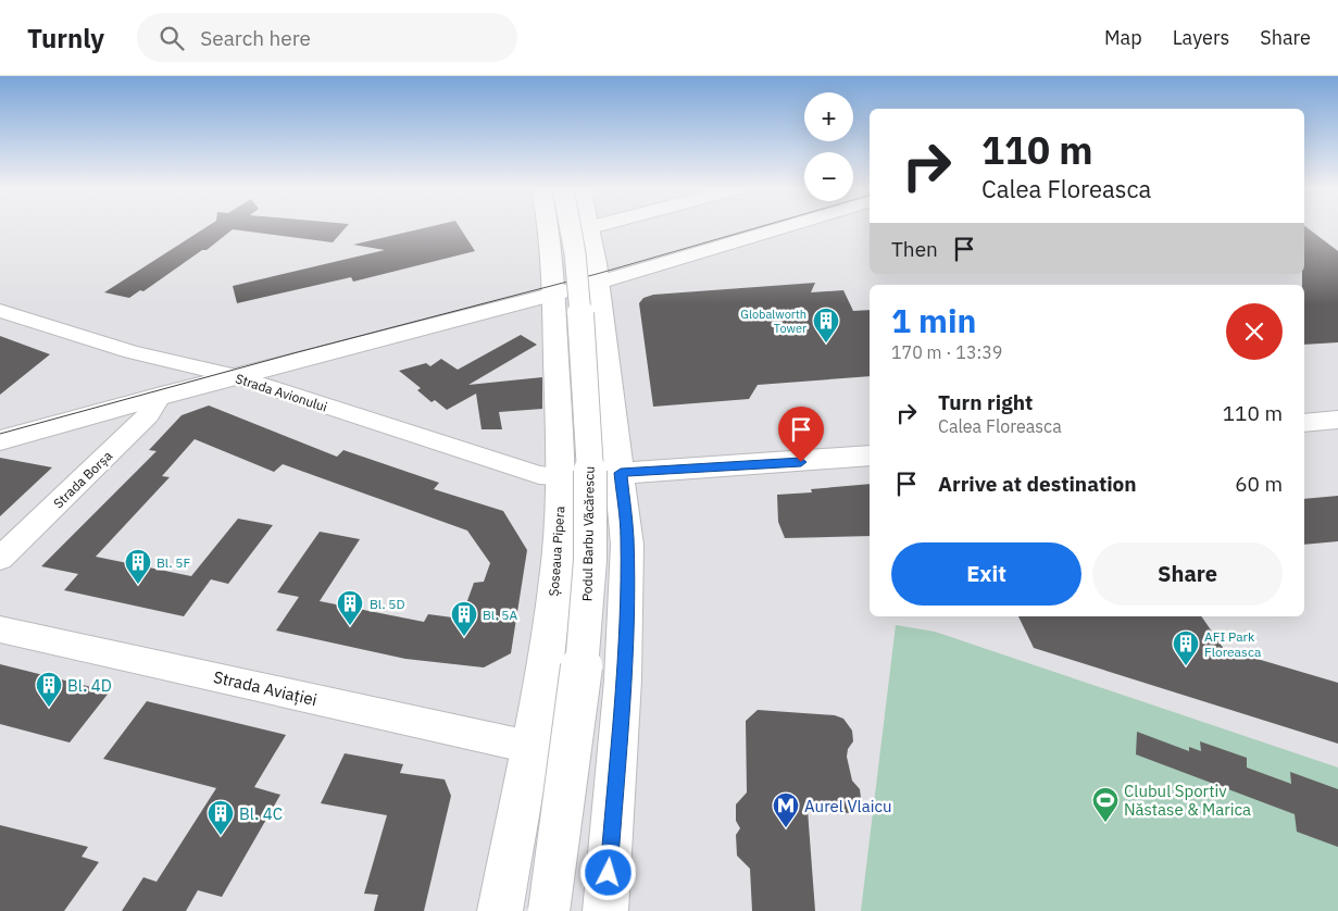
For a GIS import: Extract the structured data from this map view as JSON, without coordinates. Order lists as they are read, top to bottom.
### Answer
{
  "streets": {
    "main road": ["Podul Barbu Văcărescu", "Șoseaua Pipera"],
    "street": ["Strada Avionului", "Strada Borșa", "Strada Aviației"]
  },
  "crossings": [
    ["Strada Avionului", "Șoseaua Pipera"],
    ["Șoseaua Pipera", "Strada Aviației"]
  ],
  "places": {
    "building": [
      "Globalworth Tower",
      "Bl. 5F",
      "Bl. 5D",
      "Bl. 5A",
      "AFI Park Floreasca",
      "Bl. 4D",
      "Bl. 4C"
    ],
    "sports": ["Clubul Sportiv Năstase & Marica"],
    "metro station": ["Aurel Vlaicu"]
  },
  "page": {
    "header": "Turnly",
    "search": "Search here",
    "nav": ["Map", "Layers", "Share"],
    "map_buttons": ["+", "−"],
    "turn": ["110 m", "Calea Floreasca"],
    "then": "Then",
    "heading": ["1 min", "170 m · 13:39"],
    "list": [
      {
        "name": "Turn right",
        "note": "Calea Floreasca",
        "value": "110 m"
      },
      {
        "name": "Arrive at destination",
        "value": "60 m"
      }
    ],
    "buttons": ["Exit", "Share"]
  }
}
